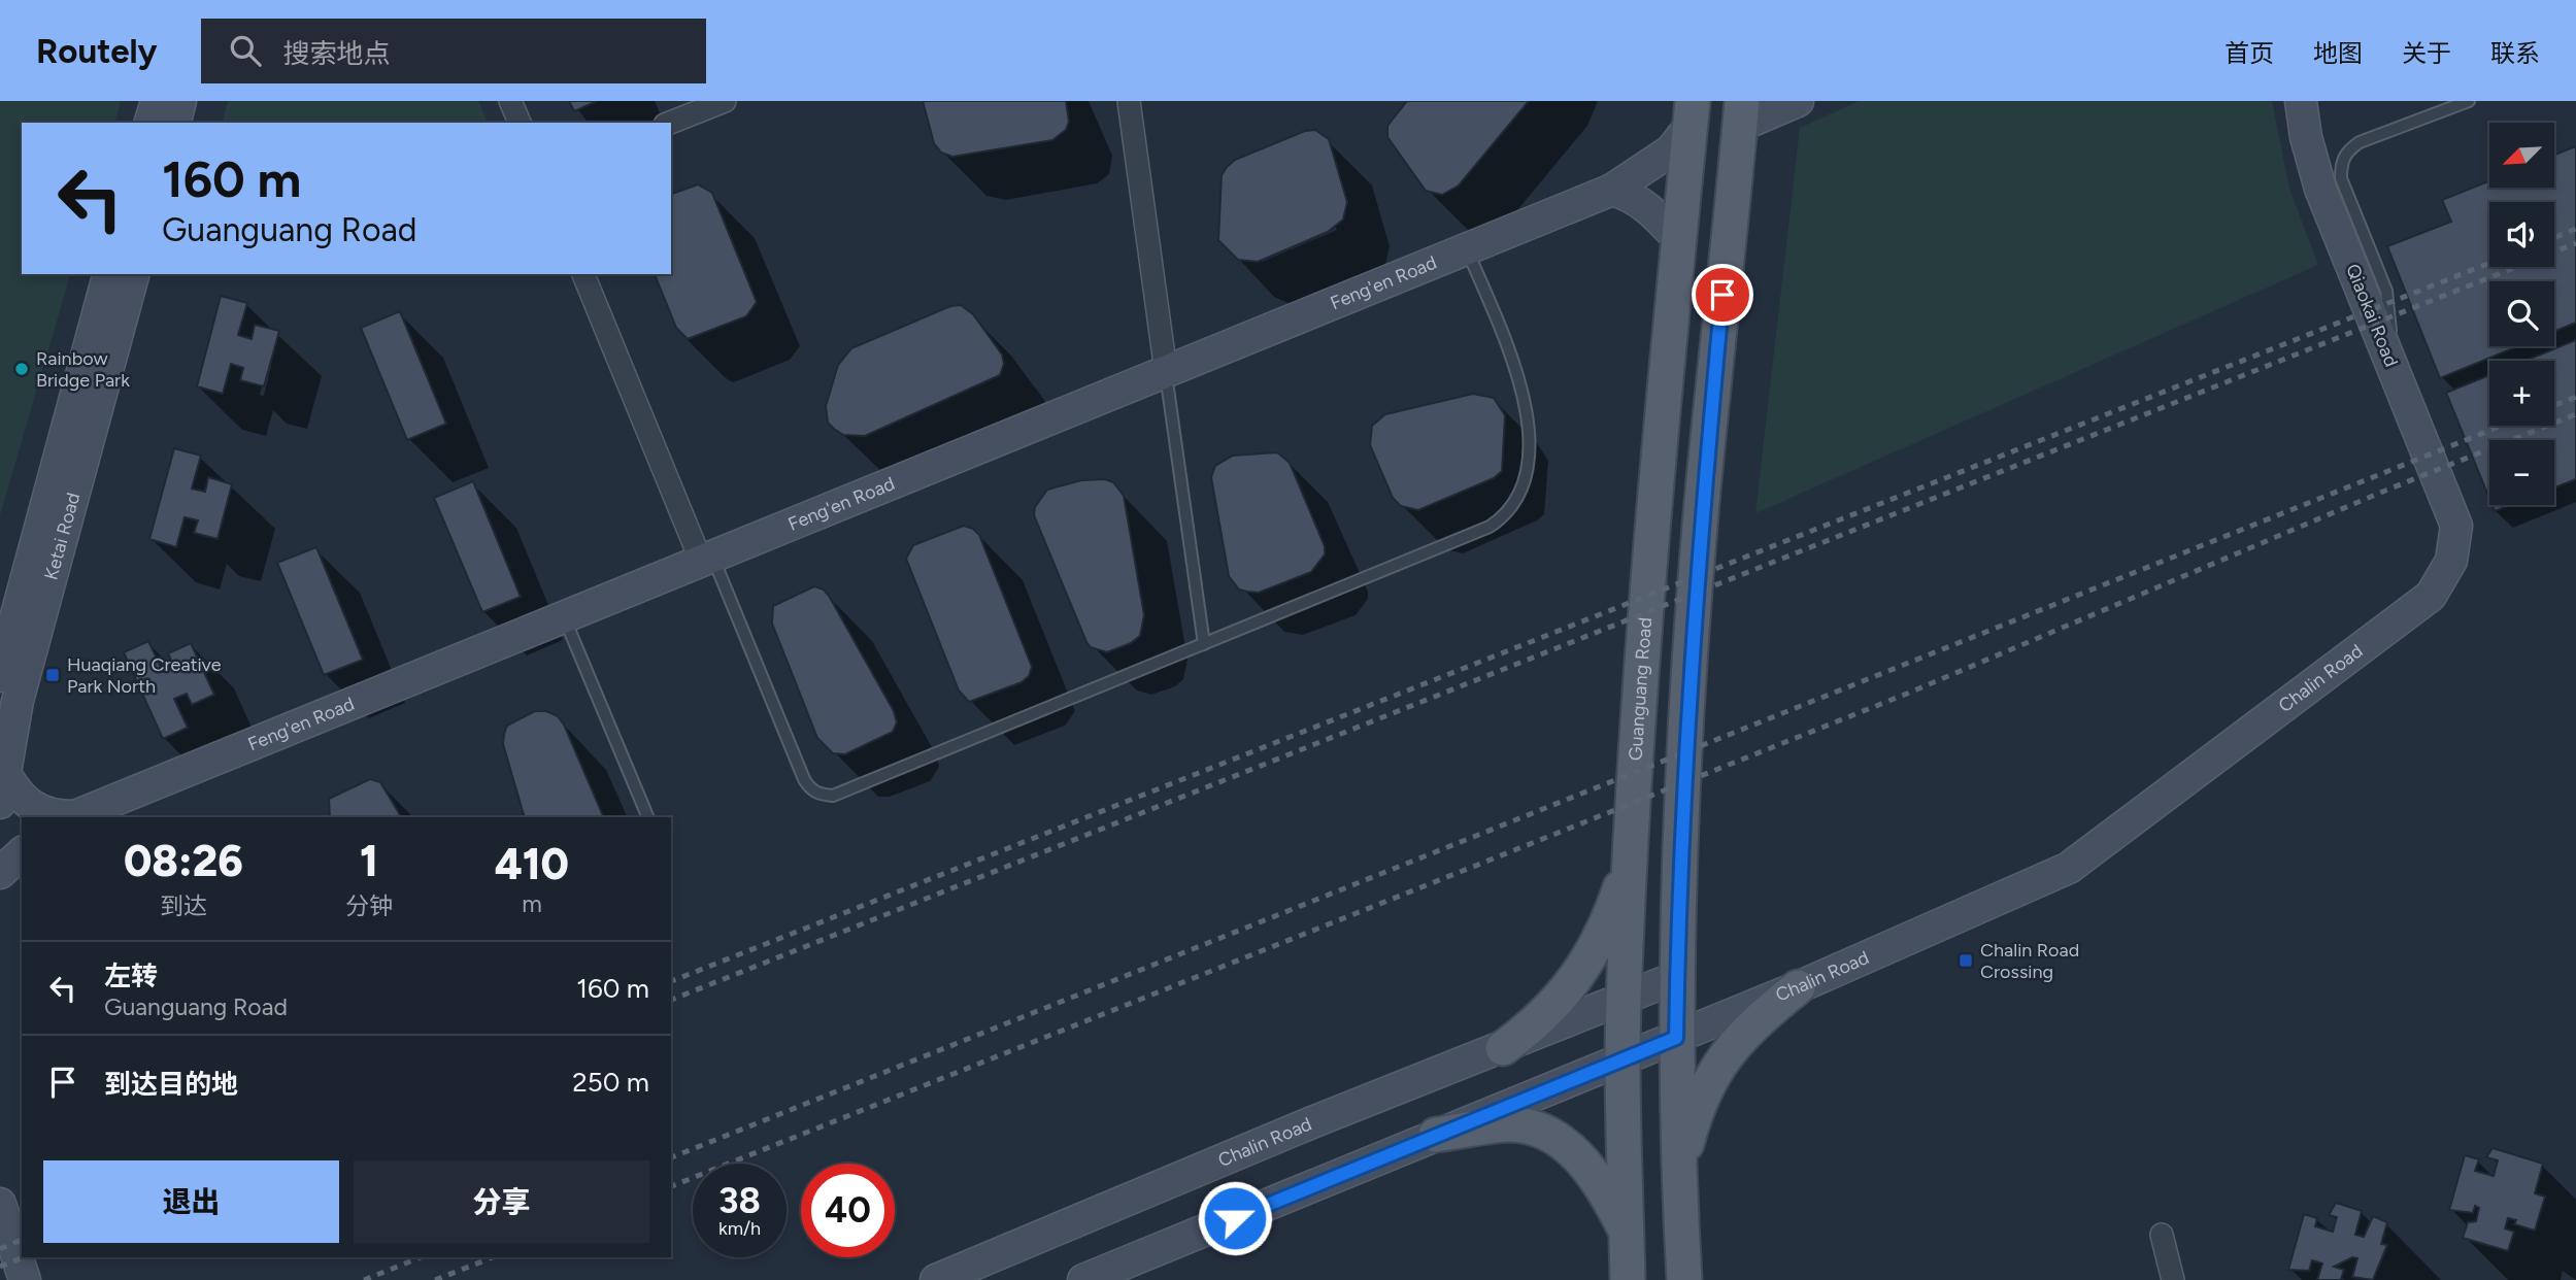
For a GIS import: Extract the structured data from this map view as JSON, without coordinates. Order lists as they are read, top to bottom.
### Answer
{
  "streets": {
    "main road": ["Guanguang Road"],
    "street": [
      "Feng'en Road",
      "Qiaokai Road",
      "Ketai Road",
      "Chalin Road"
    ]
  },
  "crossings": [
    ["Feng'en Road", "Ketai Road"],
    ["Feng'en Road", "Guanguang Road"],
    ["Qiaokai Road", "Chalin Road"],
    ["Chalin Road", "Guanguang Road"]
  ],
  "places": {
    "other": ["Rainbow Bridge Park"],
    "transit": ["Huaqiang Creative Park North", "Chalin Road Crossing"]
  },
  "north": "bottom left",
  "page": {
    "header": "Routely",
    "search": "搜索地点",
    "nav": [
      "首页",
      "地图",
      "关于",
      "联系"
    ],
    "map_buttons": ["+", "−"],
    "turn": ["160 m", "Guanguang Road"],
    "eta": [
      "08:26",
      "到达",
      "1",
      "分钟",
      "410",
      "m"
    ],
    "list": [
      {
        "name": "左转",
        "note": "Guanguang Road",
        "value": "160 m"
      },
      {
        "name": "到达目的地",
        "value": "250 m"
      }
    ],
    "buttons": ["退出", "分享"],
    "speed": "38 km/h",
    "limit": "40"
  }
}
